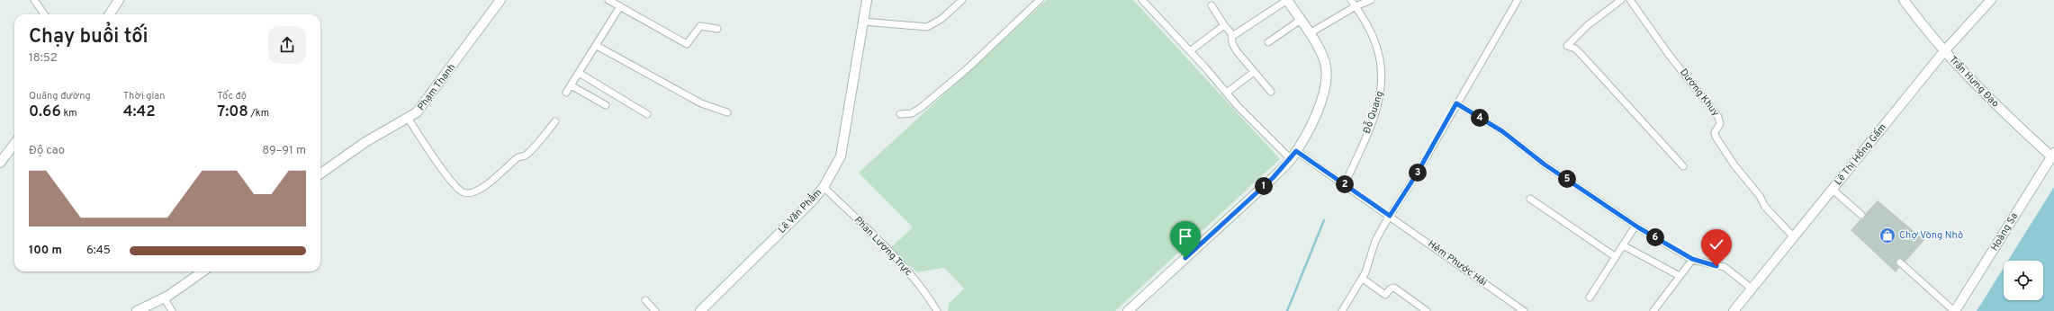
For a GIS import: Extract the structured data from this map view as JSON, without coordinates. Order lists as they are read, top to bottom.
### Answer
{
  "streets": {
    "street": [
      "Trần Hưng Đạo",
      "Phạm Thanh",
      "Dương Khuy",
      "Đỗ Quang",
      "Lê Thị Hồng Gấm",
      "Lê Văn Phẩm",
      "Hoàng Sa",
      "Phan Lương Trực",
      "Hẻm Phước Hải"
    ]
  },
  "crossings": [
    ["Trần Hưng Đạo", "Lê Thị Hồng Gấm"],
    ["Trần Hưng Đạo", "Hoàng Sa"],
    ["Dương Khuy", "Lê Thị Hồng Gấm"],
    ["Đỗ Quang", "Hẻm Phước Hải"],
    ["Lê Văn Phẩm", "Phan Lương Trực"]
  ],
  "places": {
    "shop": ["Chợ Vòng Nhỏ"]
  },
  "page": {
    "heading": ["Chạy buổi tối", "18:52"],
    "stats": [
      ["Quãng đường", "0.66 km"],
      ["Thời gian", "4:42"],
      ["Tốc độ", "7:08 /km"]
    ],
    "pins": [
      "4",
      "3",
      "5",
      "2",
      "1",
      "6"
    ],
    "chart": ["Độ cao", "89–91 m"],
    "list": [
      {
        "name": "100 m",
        "note": "6:45"
      }
    ]
  }
}
